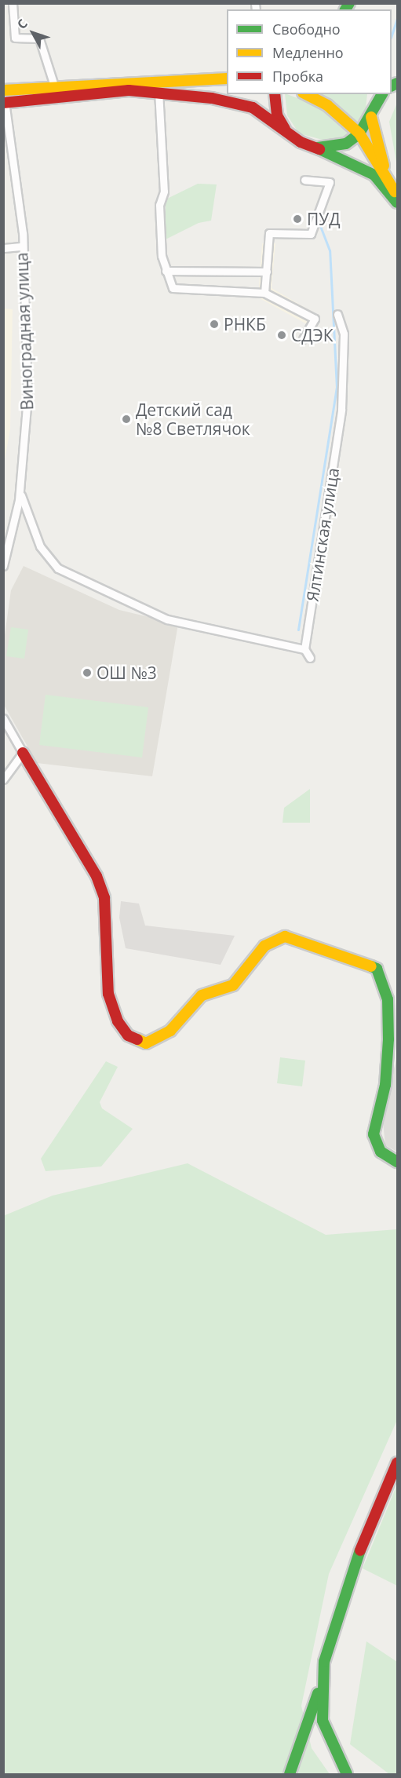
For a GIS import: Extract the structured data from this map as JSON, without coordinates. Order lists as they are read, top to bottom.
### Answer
{
  "streets": {
    "street": ["Виноградная улица", "Ялтинская улица"]
  },
  "places": [
    "ПУД",
    "РНКБ",
    "СДЭК",
    "Детский сад №8 Светлячок",
    "ОШ №3"
  ],
  "legend": ["Свободно", "Медленно", "Пробка"],
  "north": "top left"
}
